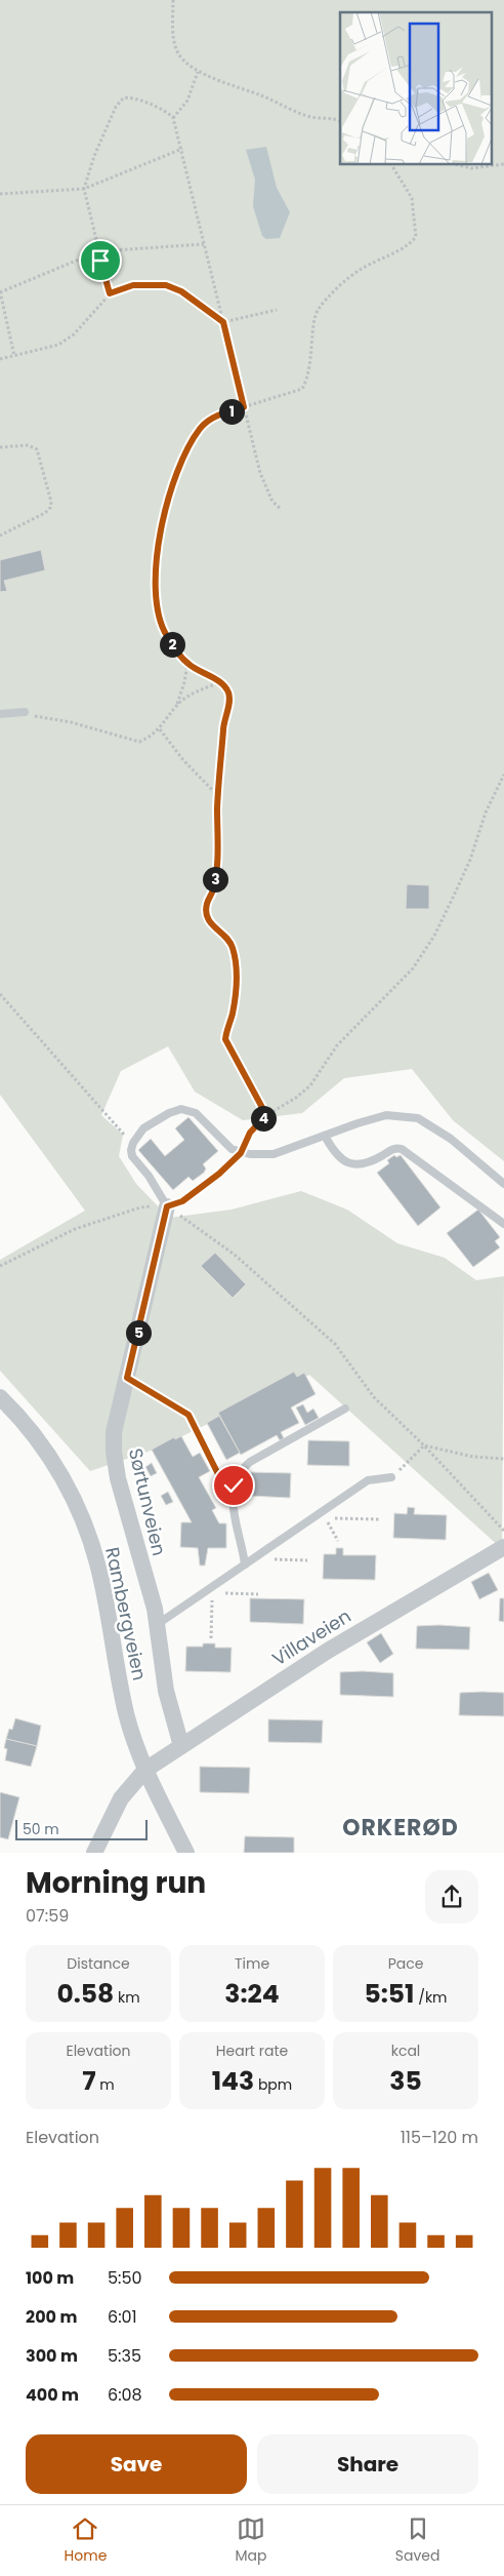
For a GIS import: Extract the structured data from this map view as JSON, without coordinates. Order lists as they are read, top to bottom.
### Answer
{
  "streets": {
    "street": ["Sørtunveien", "Rambergveien", "Villaveien"]
  },
  "crossings": [
    ["Sørtunveien", "Villaveien"],
    ["Rambergveien", "Villaveien"]
  ],
  "districts": ["ORKERØD"],
  "scale_bar": "50 m",
  "page": {
    "pins": [
      "1",
      "2",
      "3",
      "4",
      "5"
    ],
    "scale": "50 m",
    "heading": ["Morning run", "07:59"],
    "stats": [
      ["Distance", "0.58 km"],
      ["Time", "3:24"],
      ["Pace", "5:51 /km"],
      ["Elevation", "7 m"],
      ["Heart rate", "143 bpm"],
      ["kcal", "35"]
    ],
    "chart": ["Elevation", "115–120 m"],
    "list": [
      {
        "name": "100 m",
        "note": "5:50"
      },
      {
        "name": "200 m",
        "note": "6:01"
      },
      {
        "name": "300 m",
        "note": "5:35"
      },
      {
        "name": "400 m",
        "note": "6:08"
      }
    ],
    "buttons": ["Save", "Share"],
    "tabs": ["Home", "Map", "Saved"]
  }
}
